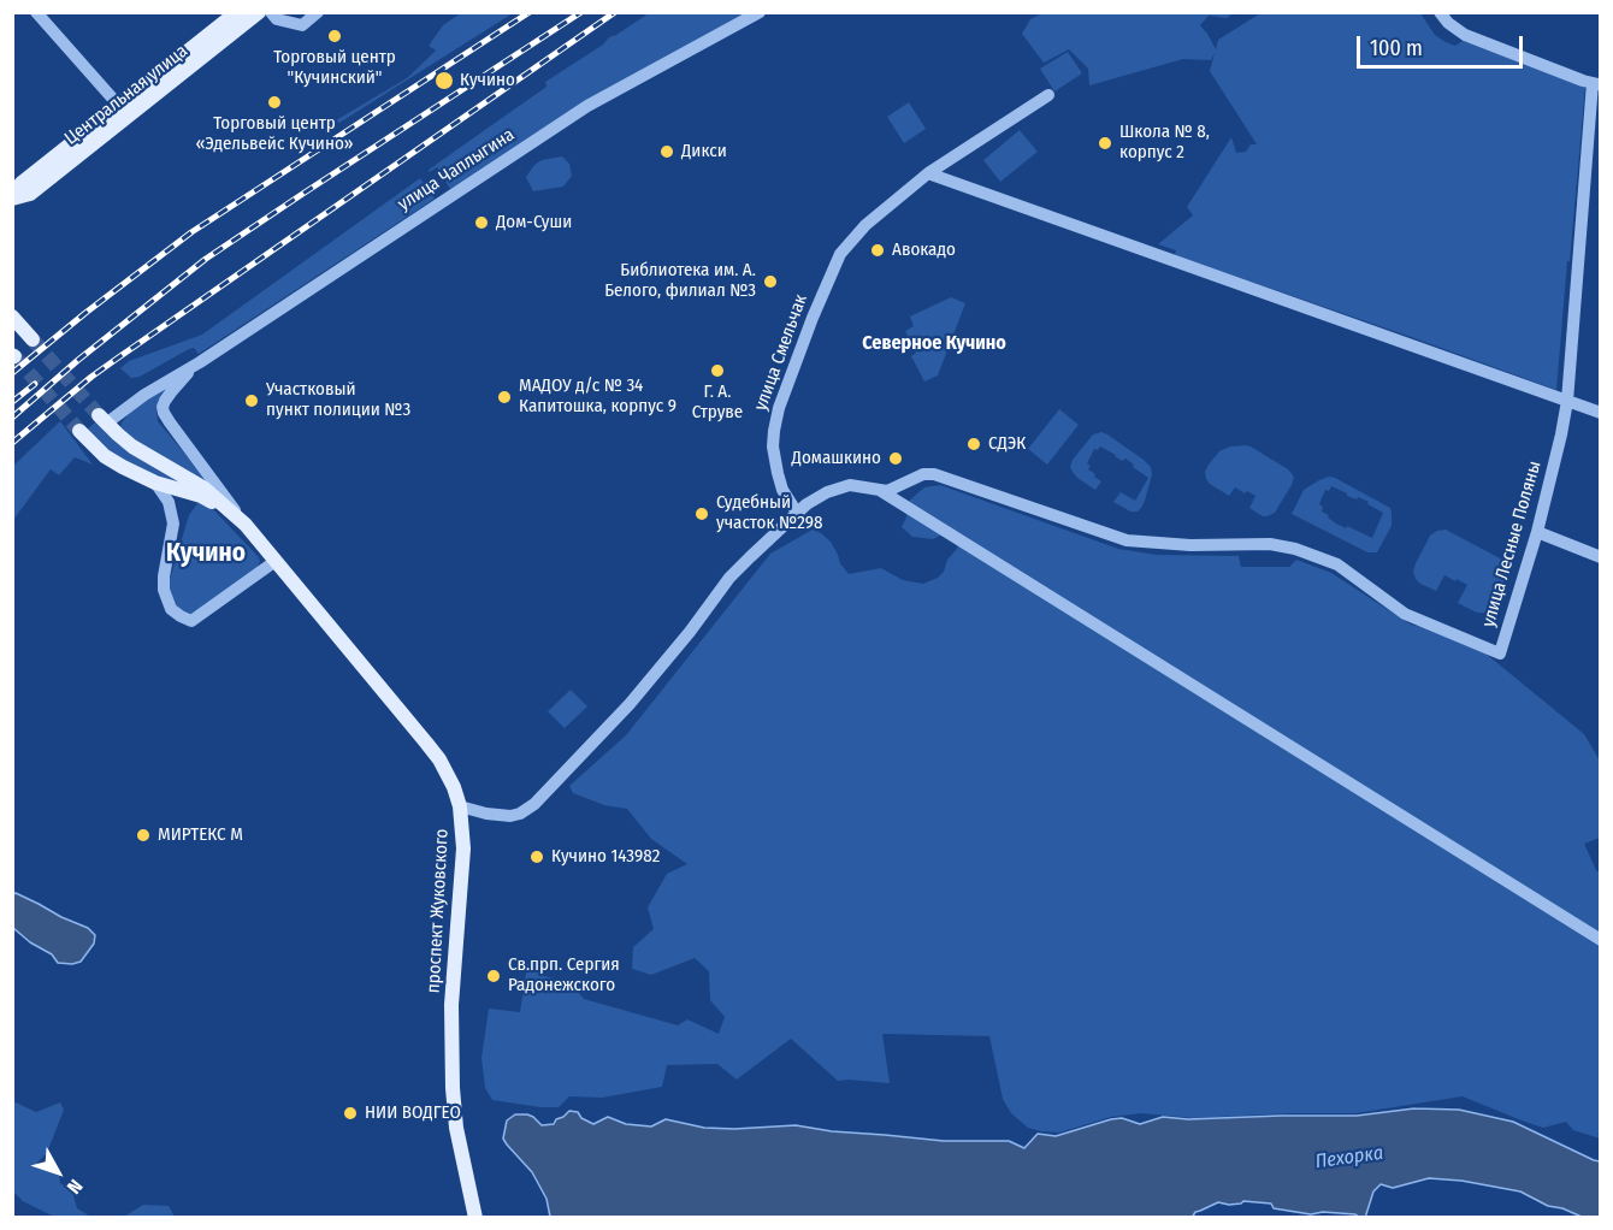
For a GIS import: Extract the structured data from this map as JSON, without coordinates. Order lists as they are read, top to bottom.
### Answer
{
  "streets": {
    "main road": ["Центральная улица", "проспект Жуковского"],
    "street": ["улица Чаплыгина", "улица Смельчак", "улица Лесные Поляны"]
  },
  "crossings": [
    ["улица Чаплыгина", "проспект Жуковского"],
    ["улица Смельчак", "улица Лесные Поляны"]
  ],
  "districts": ["Северное Кучино", "Кучино"],
  "water": ["Пехорка"],
  "places": [
    "Торговый центр \"Кучинский\"",
    "Кучино",
    "Торговый центр «Эдельвейс Кучино»",
    "Школа № 8, корпус 2",
    "Дикси",
    "Дом-Суши",
    "Авокадо",
    "Библиотека им. А. Белого, филиал №3",
    "Г. А. Струве",
    "МАДОУ д/с № 34 Капитошка, корпус 9",
    "Участковый пункт полиции №3",
    "СДЭК",
    "Домашкино",
    "Судебный участок №298",
    "МИРТЕКС М",
    "Кучино 143982",
    "Св.прп. Сергия Радонежского",
    "НИИ ВОДГЕО"
  ],
  "scale_bar": "100 m",
  "north": "bottom right"
}
